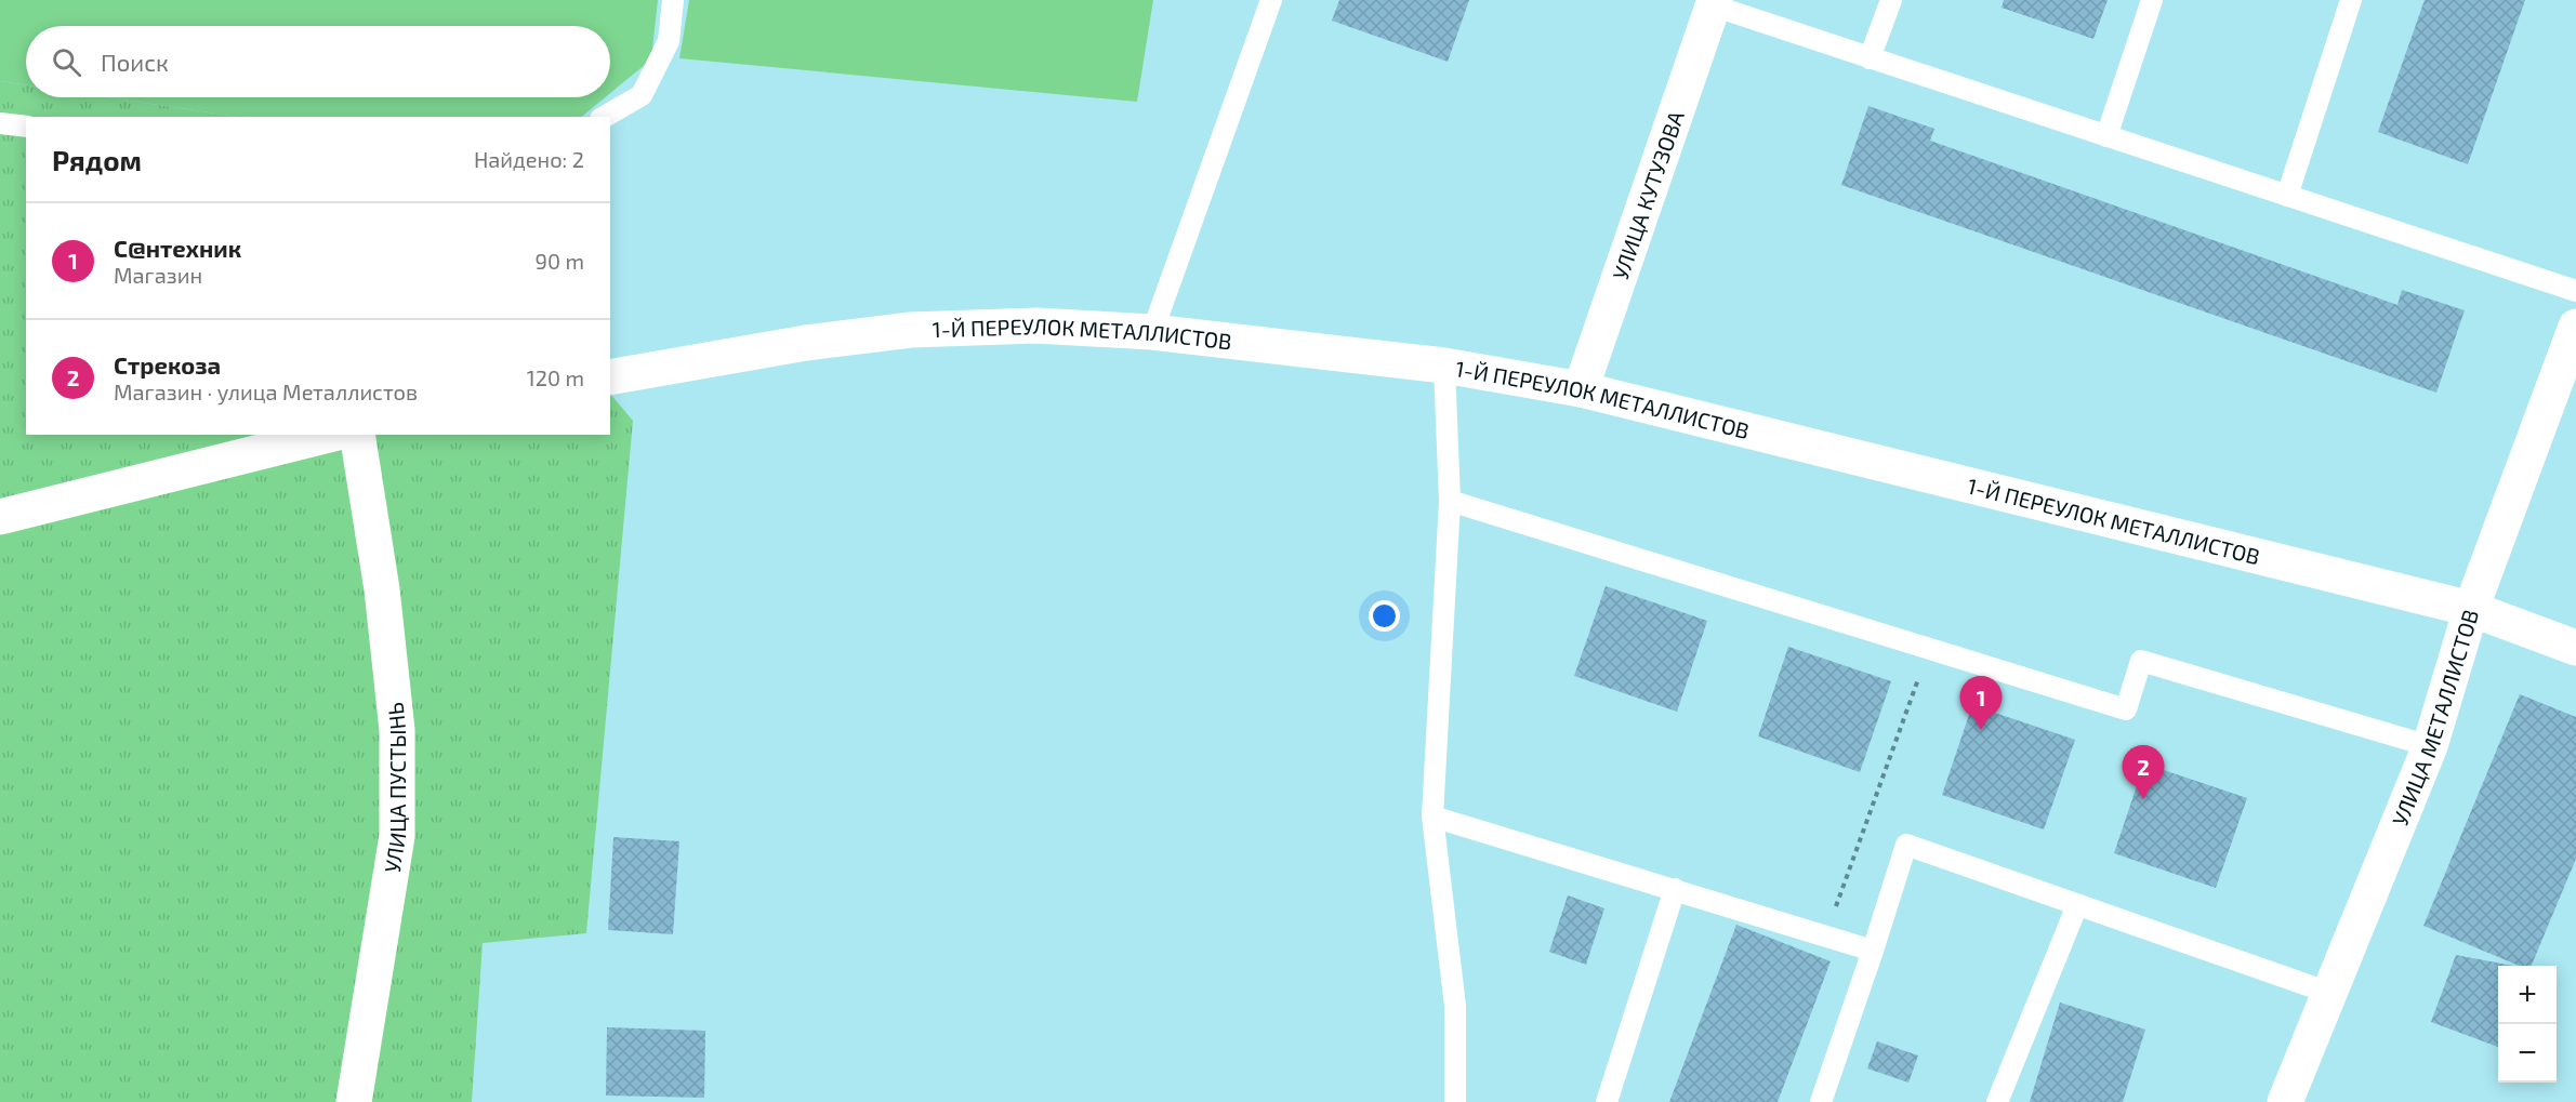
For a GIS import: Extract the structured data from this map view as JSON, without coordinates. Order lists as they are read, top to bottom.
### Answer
{
  "streets": {
    "street": [
      "УЛИЦА КУТУЗОВА",
      "1-Й ПЕРЕУЛОК МЕТАЛЛИСТОВ",
      "УЛИЦА МЕТАЛЛИСТОВ",
      "УЛИЦА ПУСТЫНЬ"
    ]
  },
  "crossings": [
    ["УЛИЦА КУТУЗОВА", "1-Й ПЕРЕУЛОК МЕТАЛЛИСТОВ"],
    ["1-Й ПЕРЕУЛОК МЕТАЛЛИСТОВ", "УЛИЦА МЕТАЛЛИСТОВ"]
  ],
  "page": {
    "search": "Поиск",
    "heading": ["Рядом", "Найдено: 2"],
    "list": [
      {
        "mark": "1",
        "name": "С@нтехник",
        "note": "Магазин",
        "value": "90 m"
      },
      {
        "mark": "2",
        "name": "Стрекоза",
        "note": "Магазин · улица Металлистов",
        "value": "120 m"
      }
    ],
    "pins": ["1", "2"],
    "map_buttons": ["+", "−"]
  }
}
